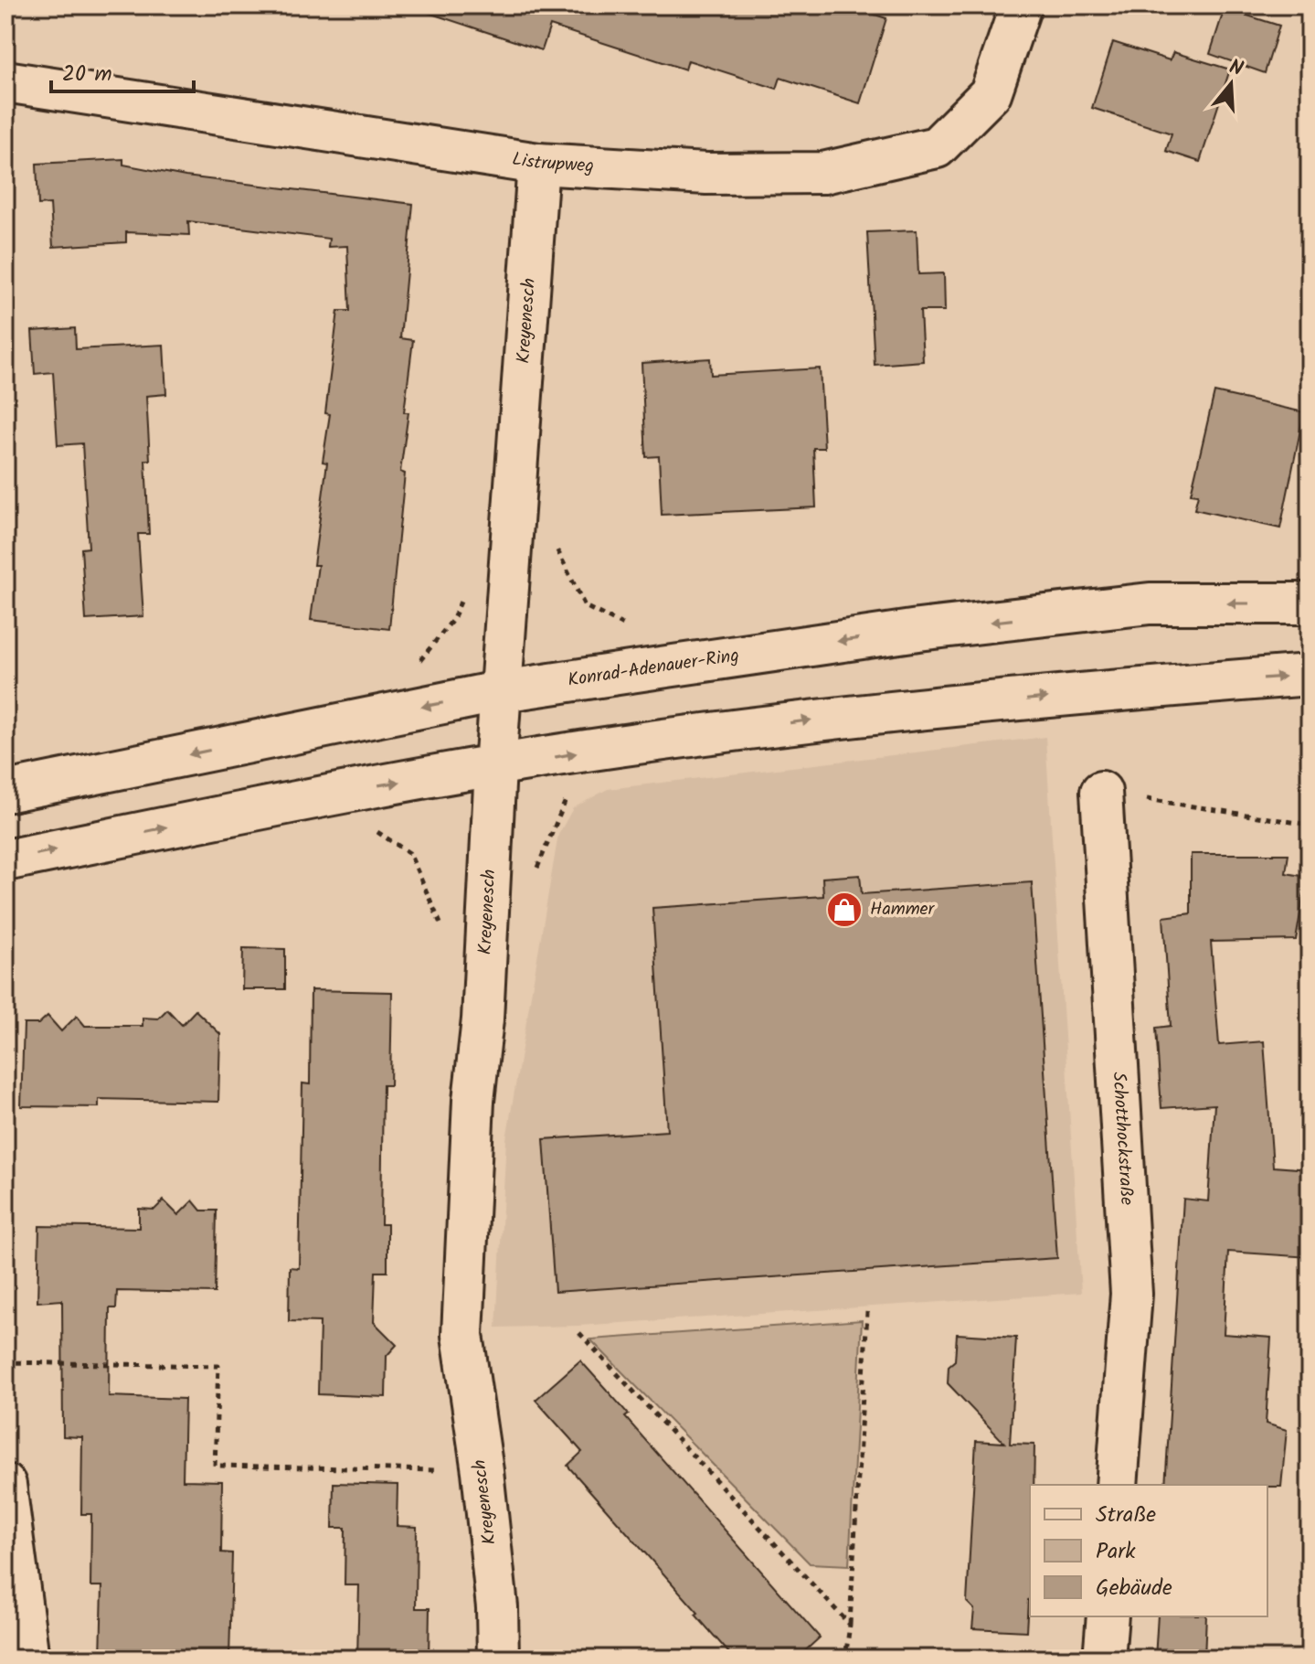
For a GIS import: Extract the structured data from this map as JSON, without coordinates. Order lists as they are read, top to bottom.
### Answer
{
  "streets": {
    "street": [
      "Listrupweg",
      "Kreyenesch",
      "Konrad-Adenauer-Ring",
      "Schotthockstraße"
    ]
  },
  "crossings": [
    ["Listrupweg", "Kreyenesch"],
    ["Kreyenesch", "Konrad-Adenauer-Ring"]
  ],
  "places": {
    "shop": ["Hammer"]
  },
  "legend": ["Straße", "Park", "Gebäude"],
  "scale_bar": "20 m",
  "north": "top"
}
